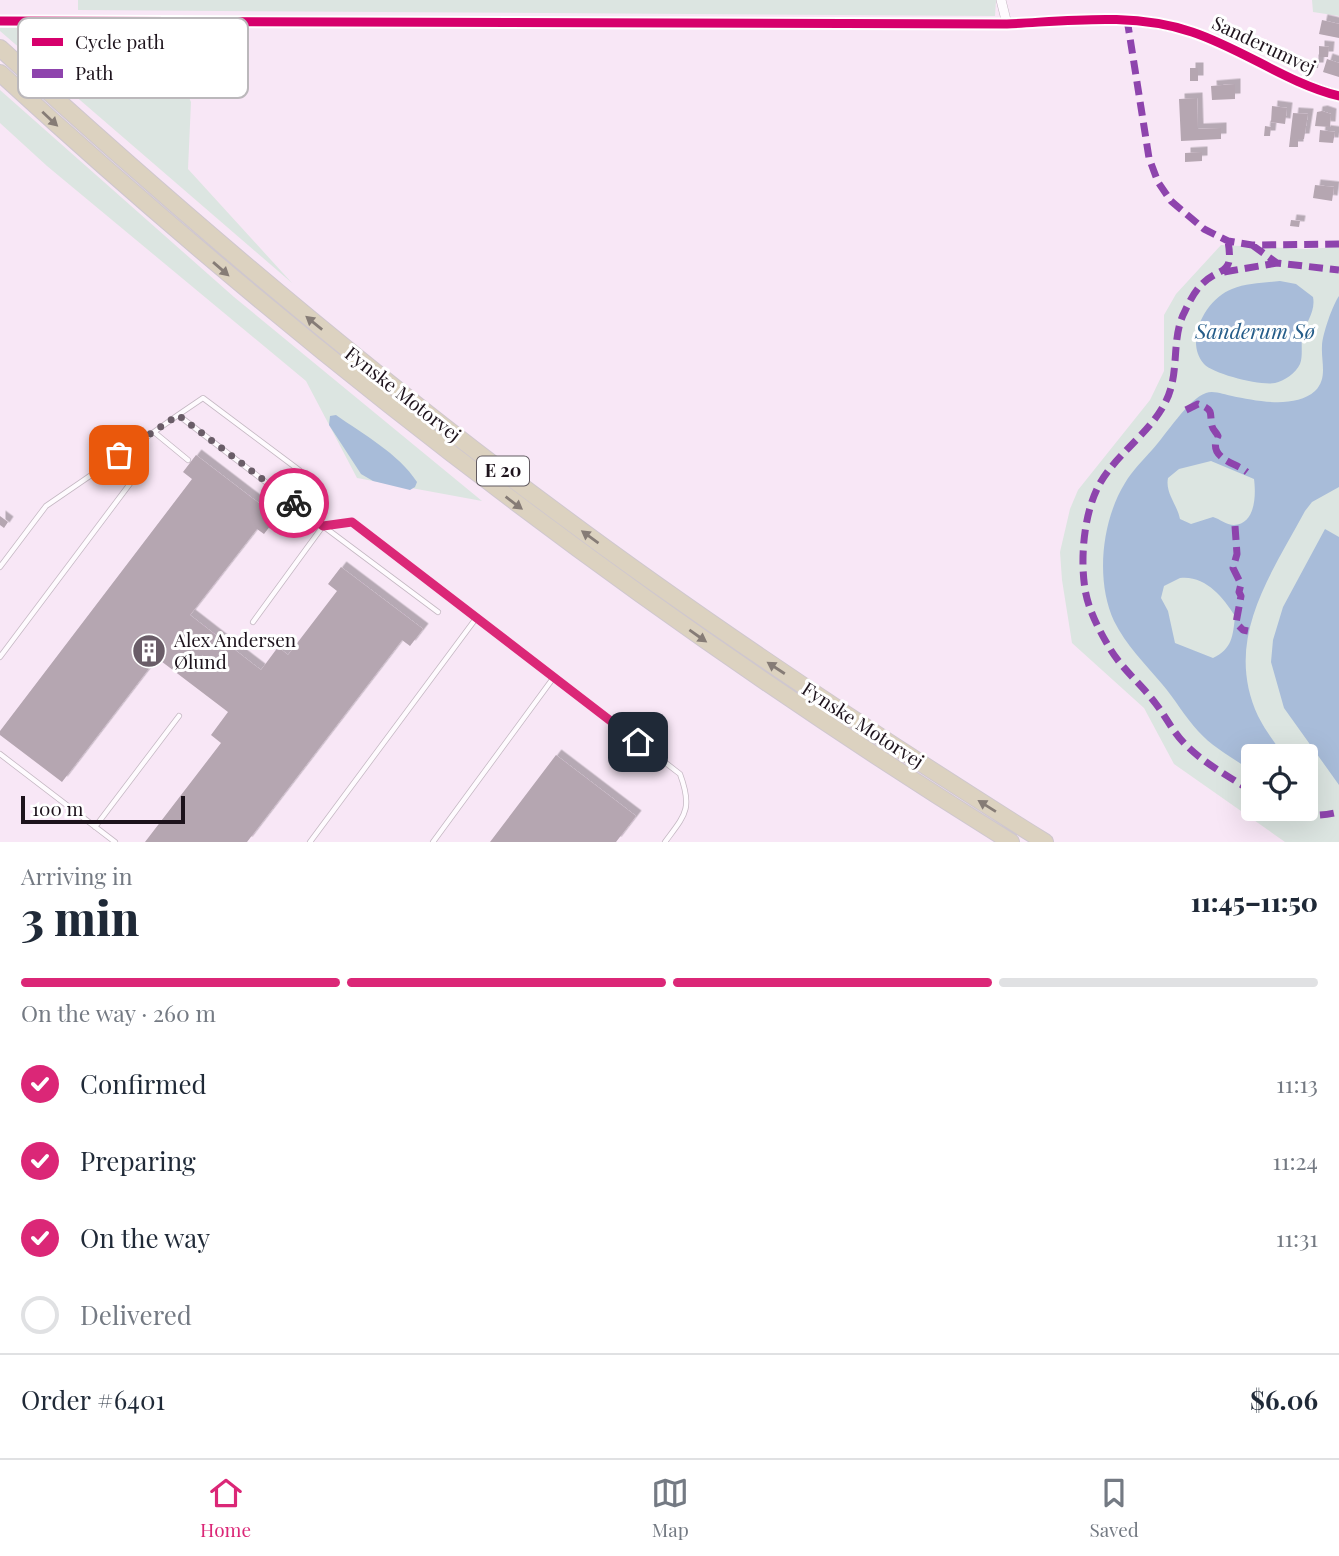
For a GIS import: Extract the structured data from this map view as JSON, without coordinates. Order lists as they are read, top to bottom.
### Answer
{
  "streets": {
    "highway": ["Fynske Motorvej", "E 20"],
    "street": ["Sanderumvej"]
  },
  "water": ["Sanderum Sø"],
  "places": {
    "building": ["Alex Andersen Ølund"]
  },
  "legend": ["Cycle path", "Path"],
  "scale_bar": "100 m",
  "page": {
    "scale": "100 m",
    "heading": ["3 min", "Arriving in", "11:45–11:50"],
    "panel": ["Order #6401", "$6.06"],
    "bar": "On the way · 260 m",
    "list": [
      ["Confirmed", "11:13"],
      ["Preparing", "11:24"],
      ["On the way", "11:31"],
      "Delivered"
    ],
    "tabs": ["Home", "Map", "Saved"]
  }
}
